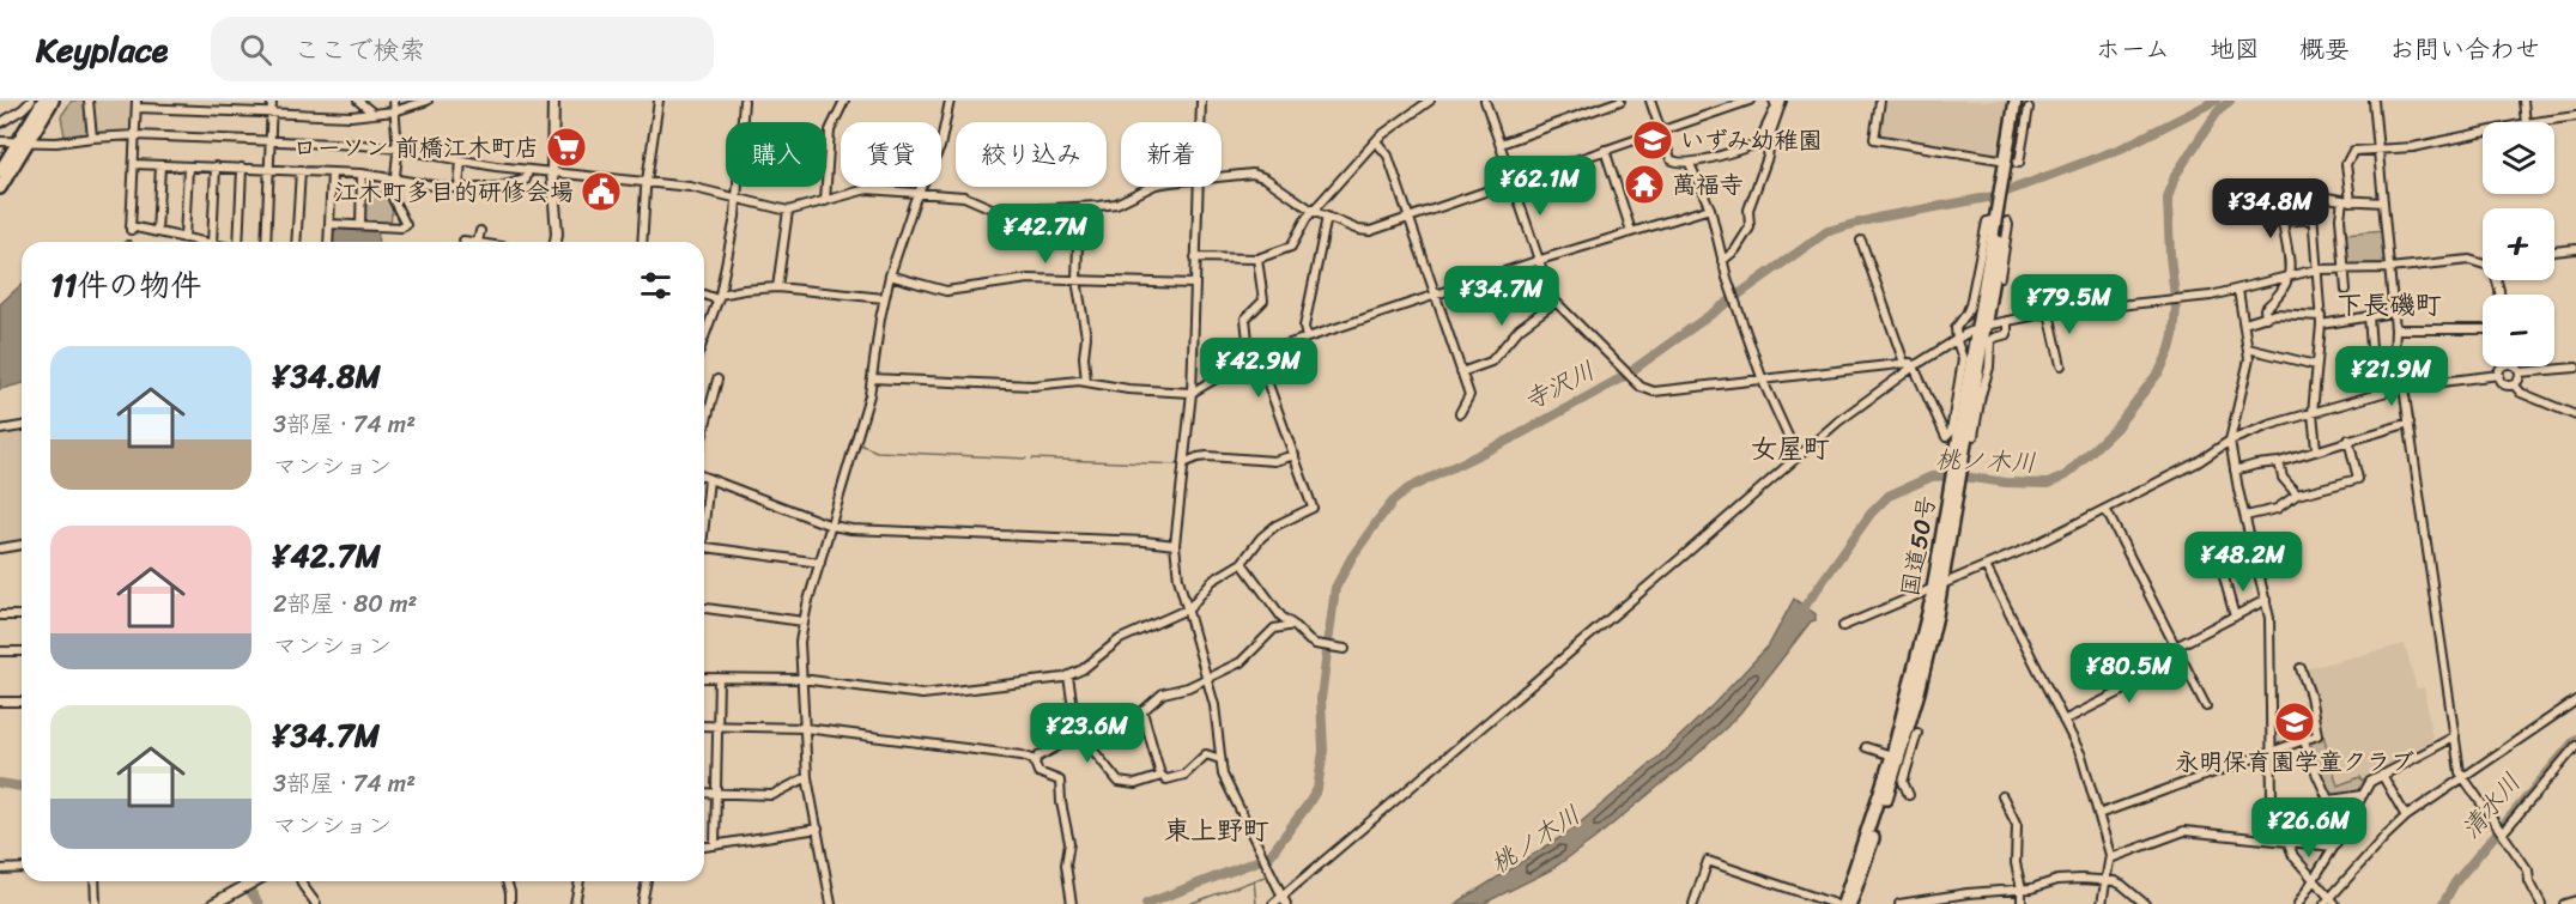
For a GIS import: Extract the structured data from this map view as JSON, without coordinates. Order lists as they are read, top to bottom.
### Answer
{
  "streets": {
    "highway": ["国道50号"]
  },
  "districts": ["下長磯町", "女屋町", "東上野町"],
  "water": ["寺沢川", "桃ノ木川", "清水川"],
  "places": {
    "school or university": ["いずみ幼稚園", "永明保育園学童クラブ"],
    "supermarket": ["ローソン 前橋江木町店"],
    "temple": ["萬福寺"],
    "public building": ["江木町多目的研修会場"]
  },
  "page": {
    "header": "Keyplace",
    "search": "ここで検索",
    "nav": [
      "ホーム",
      "地図",
      "概要",
      "お問い合わせ"
    ],
    "map_buttons": ["+", "−"],
    "chip": [
      "購入",
      "賃貸",
      "絞り込み",
      "新着"
    ],
    "price": [
      "¥62.1M",
      "¥34.8M",
      "¥42.7M",
      "¥34.7M",
      "¥79.5M",
      "¥42.9M",
      "¥21.9M",
      "¥48.2M",
      "¥80.5M",
      "¥23.6M",
      "¥26.6M"
    ],
    "heading": "11件の物件",
    "list": [
      {
        "name": "¥34.8M",
        "note": "3部屋 · 74 m² · マンション"
      },
      {
        "name": "¥42.7M",
        "note": "2部屋 · 80 m² · マンション"
      },
      {
        "name": "¥34.7M",
        "note": "3部屋 · 74 m² · マンション"
      }
    ]
  }
}
